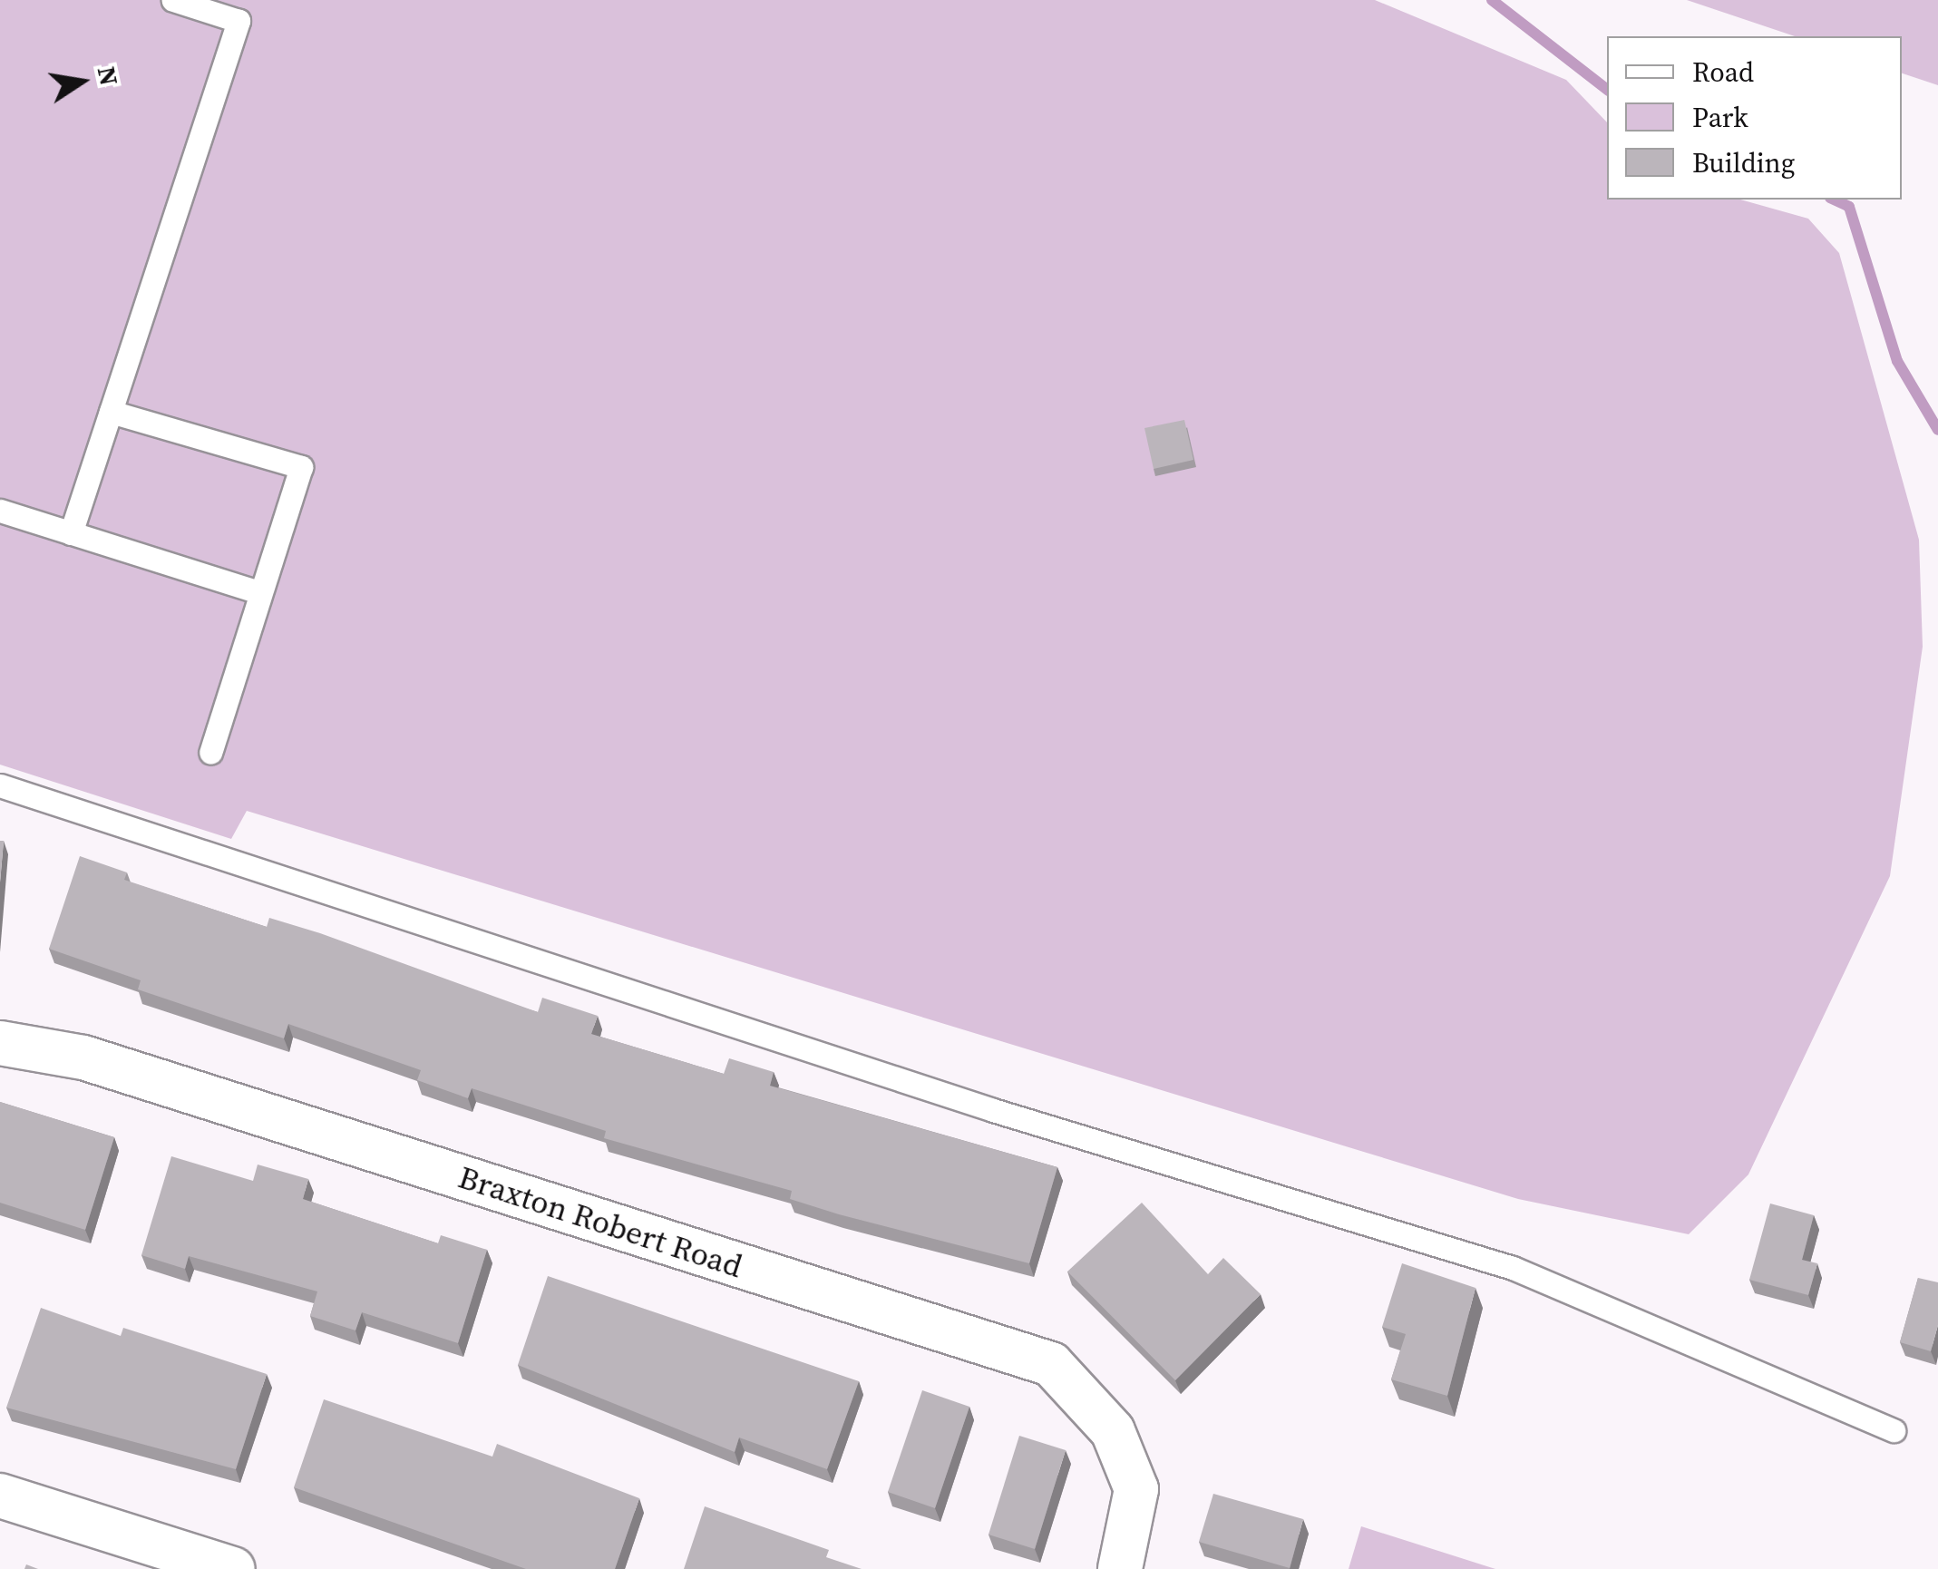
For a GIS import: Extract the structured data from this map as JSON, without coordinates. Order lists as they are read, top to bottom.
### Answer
{
  "streets": {
    "street": ["Braxton Robert Road"]
  },
  "legend": ["Road", "Park", "Building"],
  "north": "right"
}
